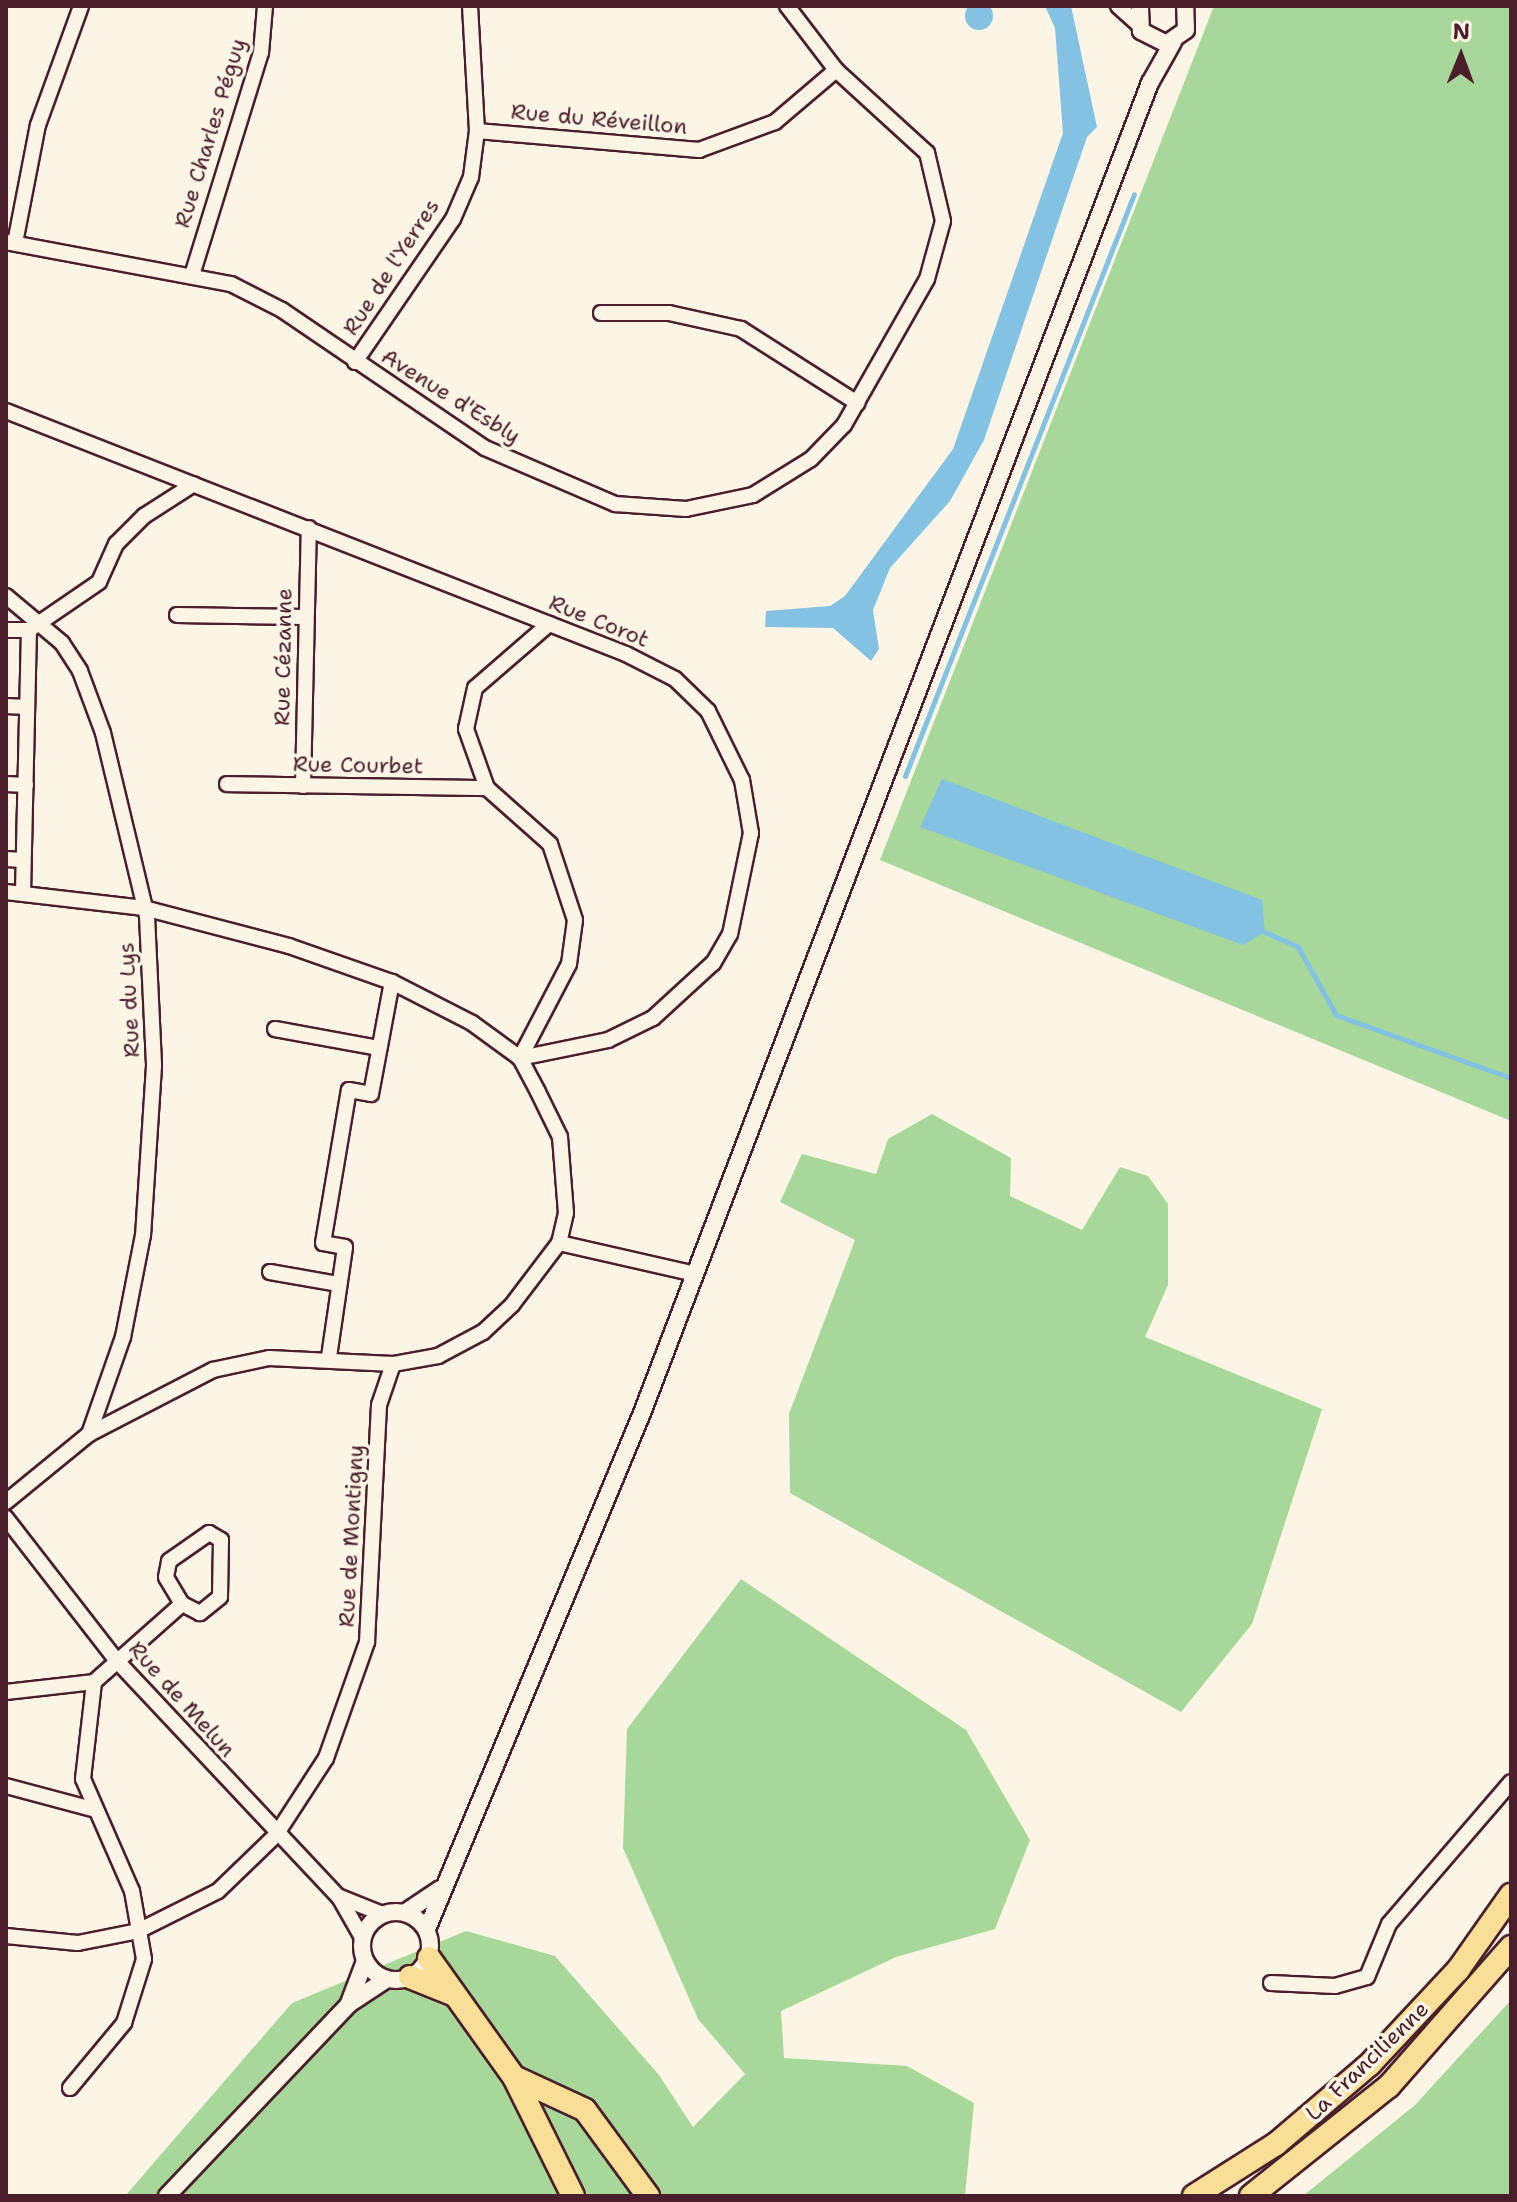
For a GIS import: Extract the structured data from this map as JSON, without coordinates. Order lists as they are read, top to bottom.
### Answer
{
  "streets": {
    "highway": ["La Francilienne"],
    "street": [
      "Rue du Réveillon",
      "Rue Charles Péguy",
      "Rue de l'Yerres",
      "Avenue d'Esbly",
      "Rue Corot",
      "Rue Cézanne",
      "Rue Courbet",
      "Rue du Lys",
      "Rue de Montigny",
      "Rue de Melun"
    ]
  },
  "crossings": [
    ["Rue du Réveillon", "Rue de l'Yerres"],
    ["Rue du Réveillon", "Avenue d'Esbly"],
    ["Rue Charles Péguy", "Avenue d'Esbly"],
    ["Rue de l'Yerres", "Avenue d'Esbly"],
    ["Rue Corot", "Rue Cézanne"],
    ["Rue Cézanne", "Rue Courbet"],
    ["Rue de Montigny", "Rue de Melun"]
  ],
  "north": "top"
}
